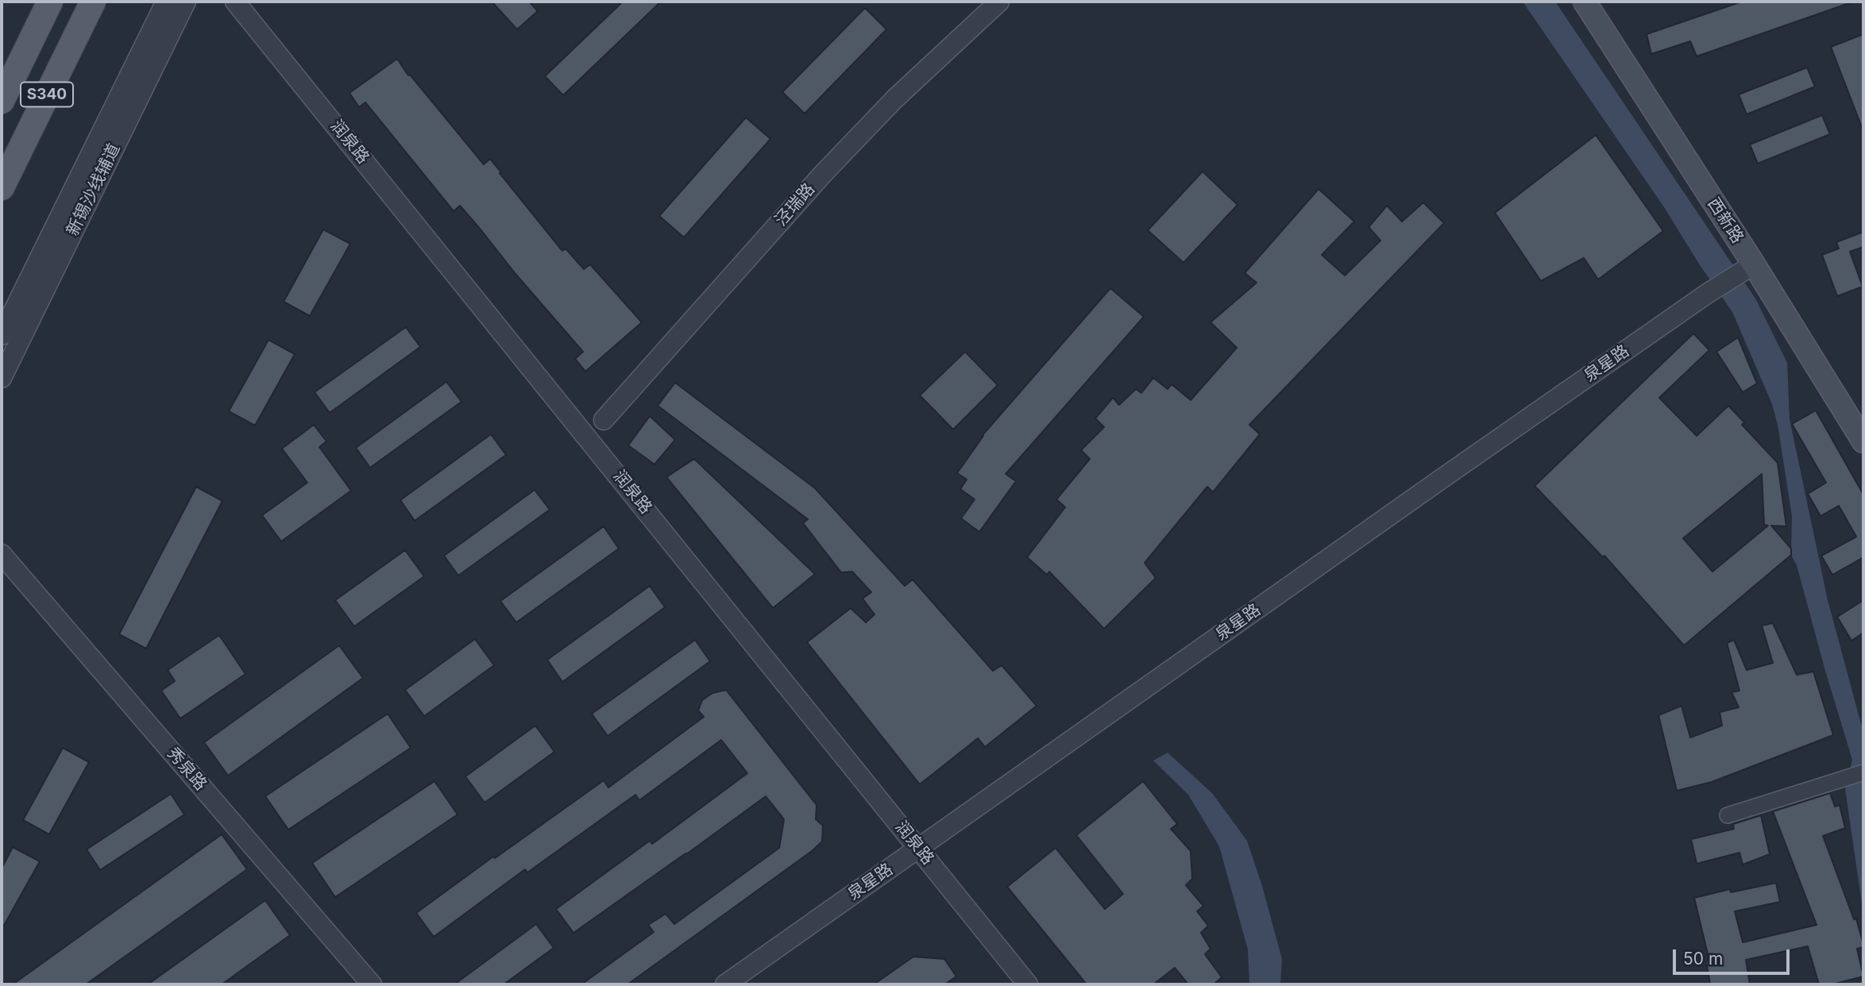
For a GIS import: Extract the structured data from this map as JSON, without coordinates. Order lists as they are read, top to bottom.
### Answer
{
  "streets": {
    "main road": ["S340", "西新路"],
    "street": [
      "润泉路",
      "新锡沙线辅道",
      "泾瑞路",
      "泉星路",
      "秀泉路"
    ]
  },
  "crossings": [
    ["润泉路", "泉星路"],
    ["西新路", "泉星路"]
  ],
  "scale_bar": "50 m"
}
